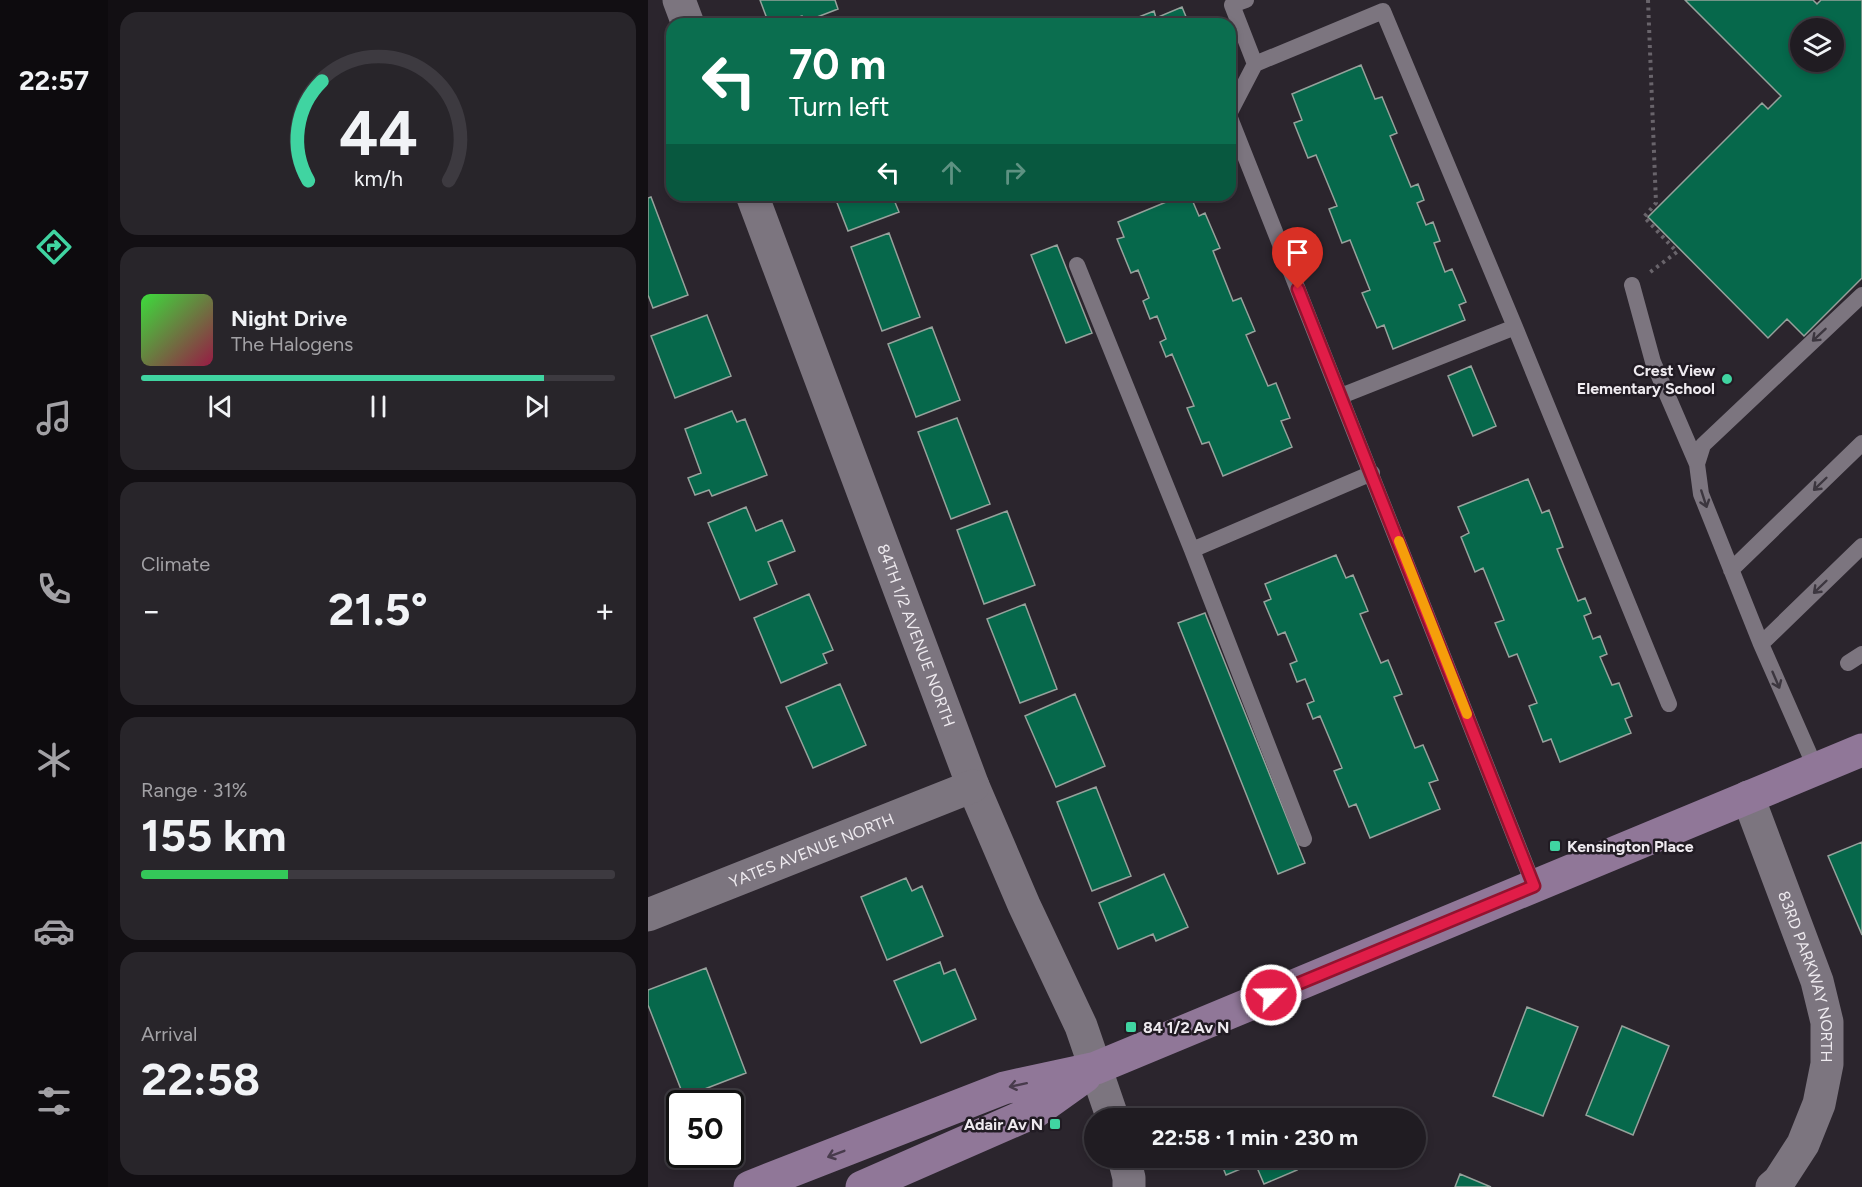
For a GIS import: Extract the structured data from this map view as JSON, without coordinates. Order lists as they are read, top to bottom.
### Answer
{
  "streets": {
    "street": ["84TH 1/2 AVENUE NORTH", "YATES AVENUE NORTH", "83RD PARKWAY NORTH"]
  },
  "crossings": [
    ["84TH 1/2 AVENUE NORTH", "YATES AVENUE NORTH"]
  ],
  "places": {
    "other": ["Crest View Elementary School"],
    "transit": ["Kensington Place", "84 1/2 Av N", "Adair Av N"]
  },
  "page": {
    "tabs": "22:57",
    "turn": ["70 m", "Turn left"],
    "song": ["Night Drive", "The Halogens"],
    "tile": [
      "Climate",
      ["Range · 31%", "155 km"],
      ["Arrival", "22:58"]
    ],
    "heat": ["−", "21.5°", "+"],
    "limit": "50",
    "trip": "22:58 · 1 min · 230 m",
    "gauge": ["44", "km/h"]
  }
}
